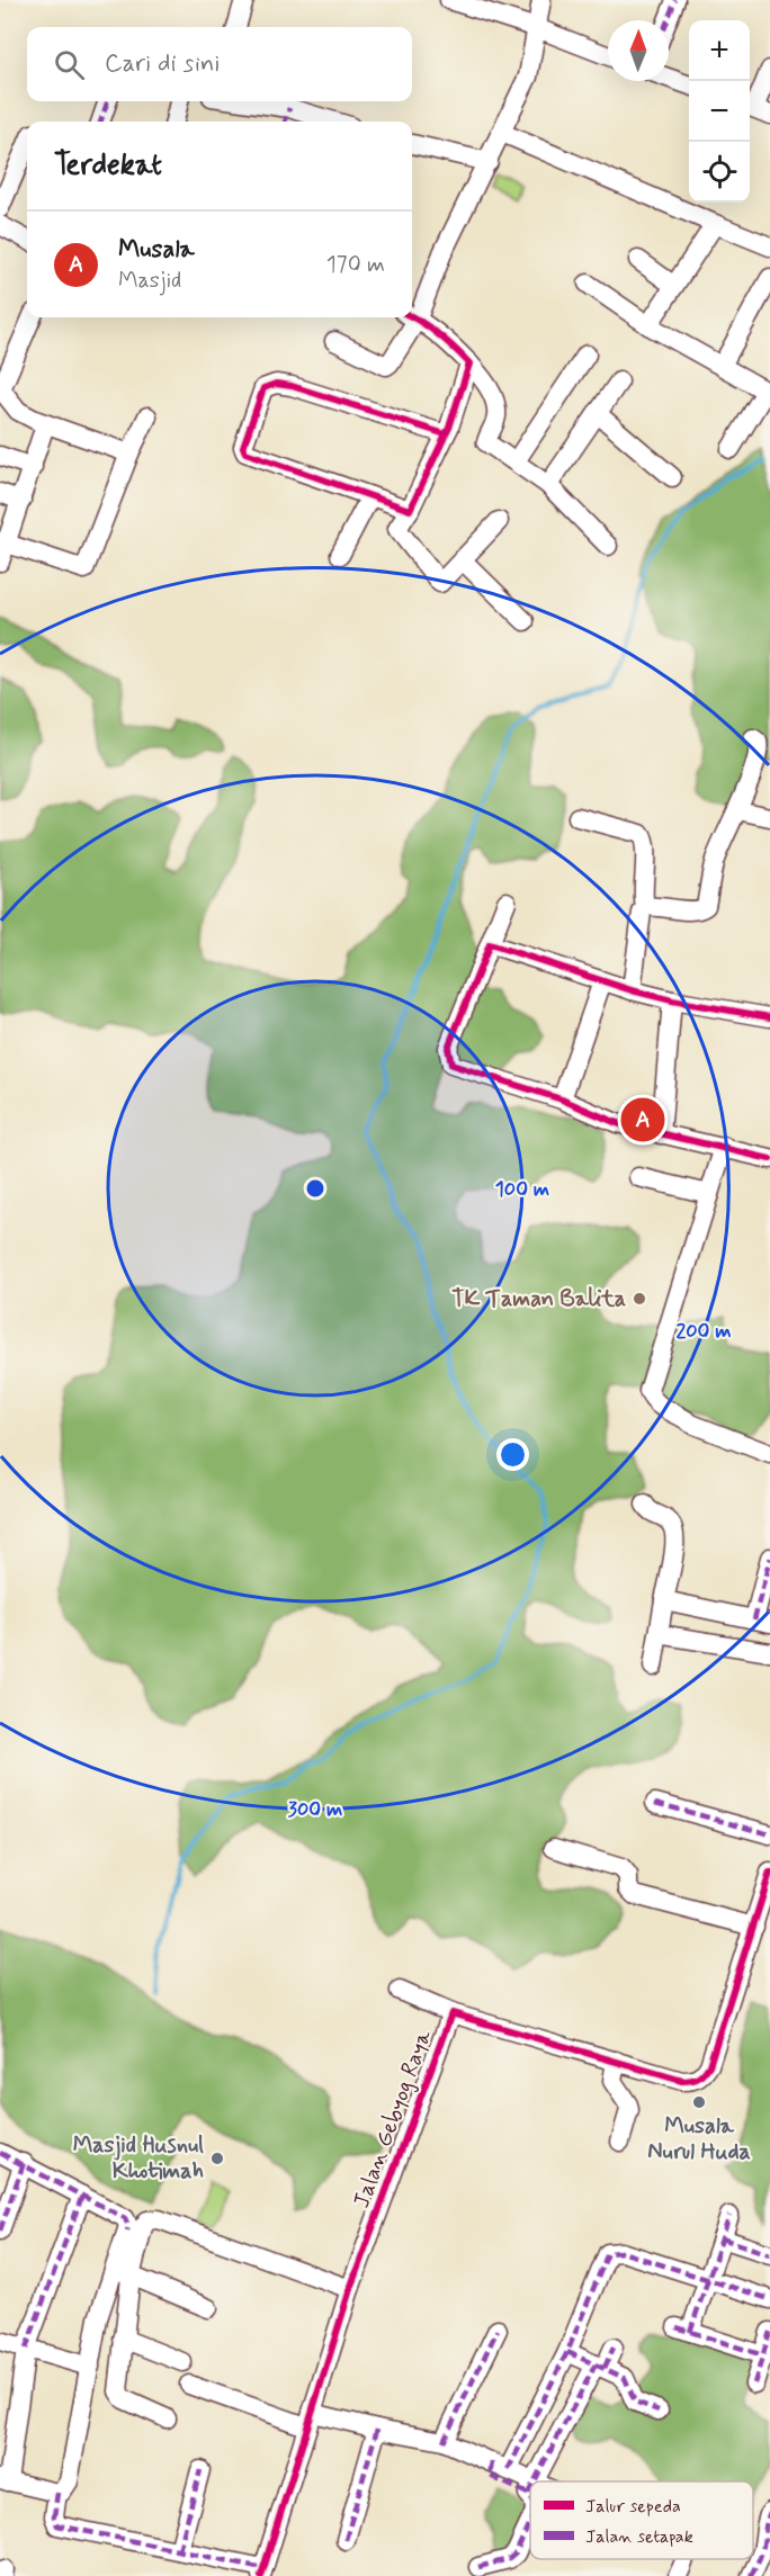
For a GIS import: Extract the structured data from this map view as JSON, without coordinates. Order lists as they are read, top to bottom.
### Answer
{
  "streets": {
    "street": ["Jalan Gebyog Raya"]
  },
  "places": ["TK Taman Balita", "Musala Nurul Huda", "Masjid Husnul Khotimah"],
  "legend": ["Jalur sepeda", "Jalan setapak"],
  "north": "top",
  "page": {
    "map_buttons": ["+", "−"],
    "search": "Cari di sini",
    "heading": "Terdekat",
    "list": [
      {
        "mark": "A",
        "name": "Musala",
        "note": "Masjid",
        "value": "170 m"
      }
    ],
    "pins": "A"
  },
  "rings": ["100 m", "200 m", "300 m"]
}
